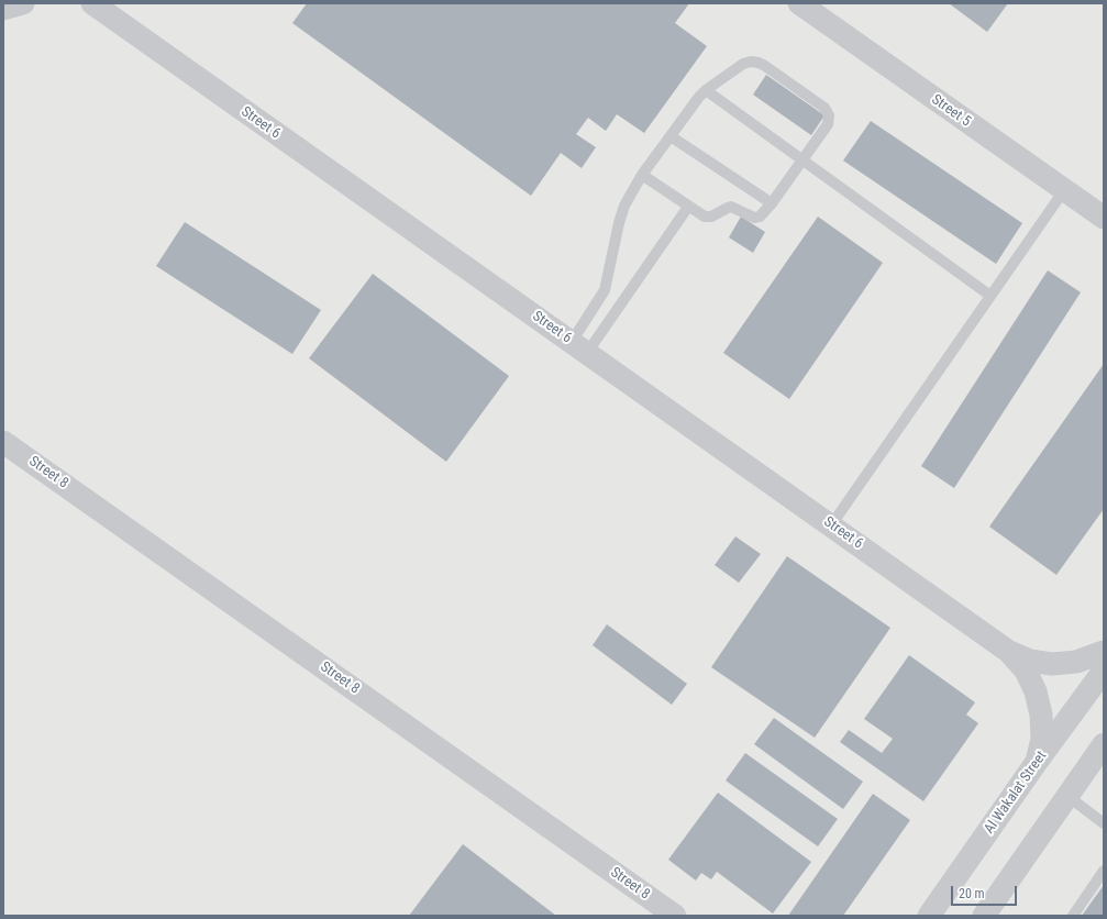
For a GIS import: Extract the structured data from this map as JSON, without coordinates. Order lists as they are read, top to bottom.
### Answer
{
  "streets": {
    "street": [
      "Street 5",
      "Street 6",
      "Street 8",
      "Al Wakalat Street"
    ]
  },
  "crossings": [
    ["Street 6", "Al Wakalat Street"]
  ],
  "scale_bar": "20 m"
}
